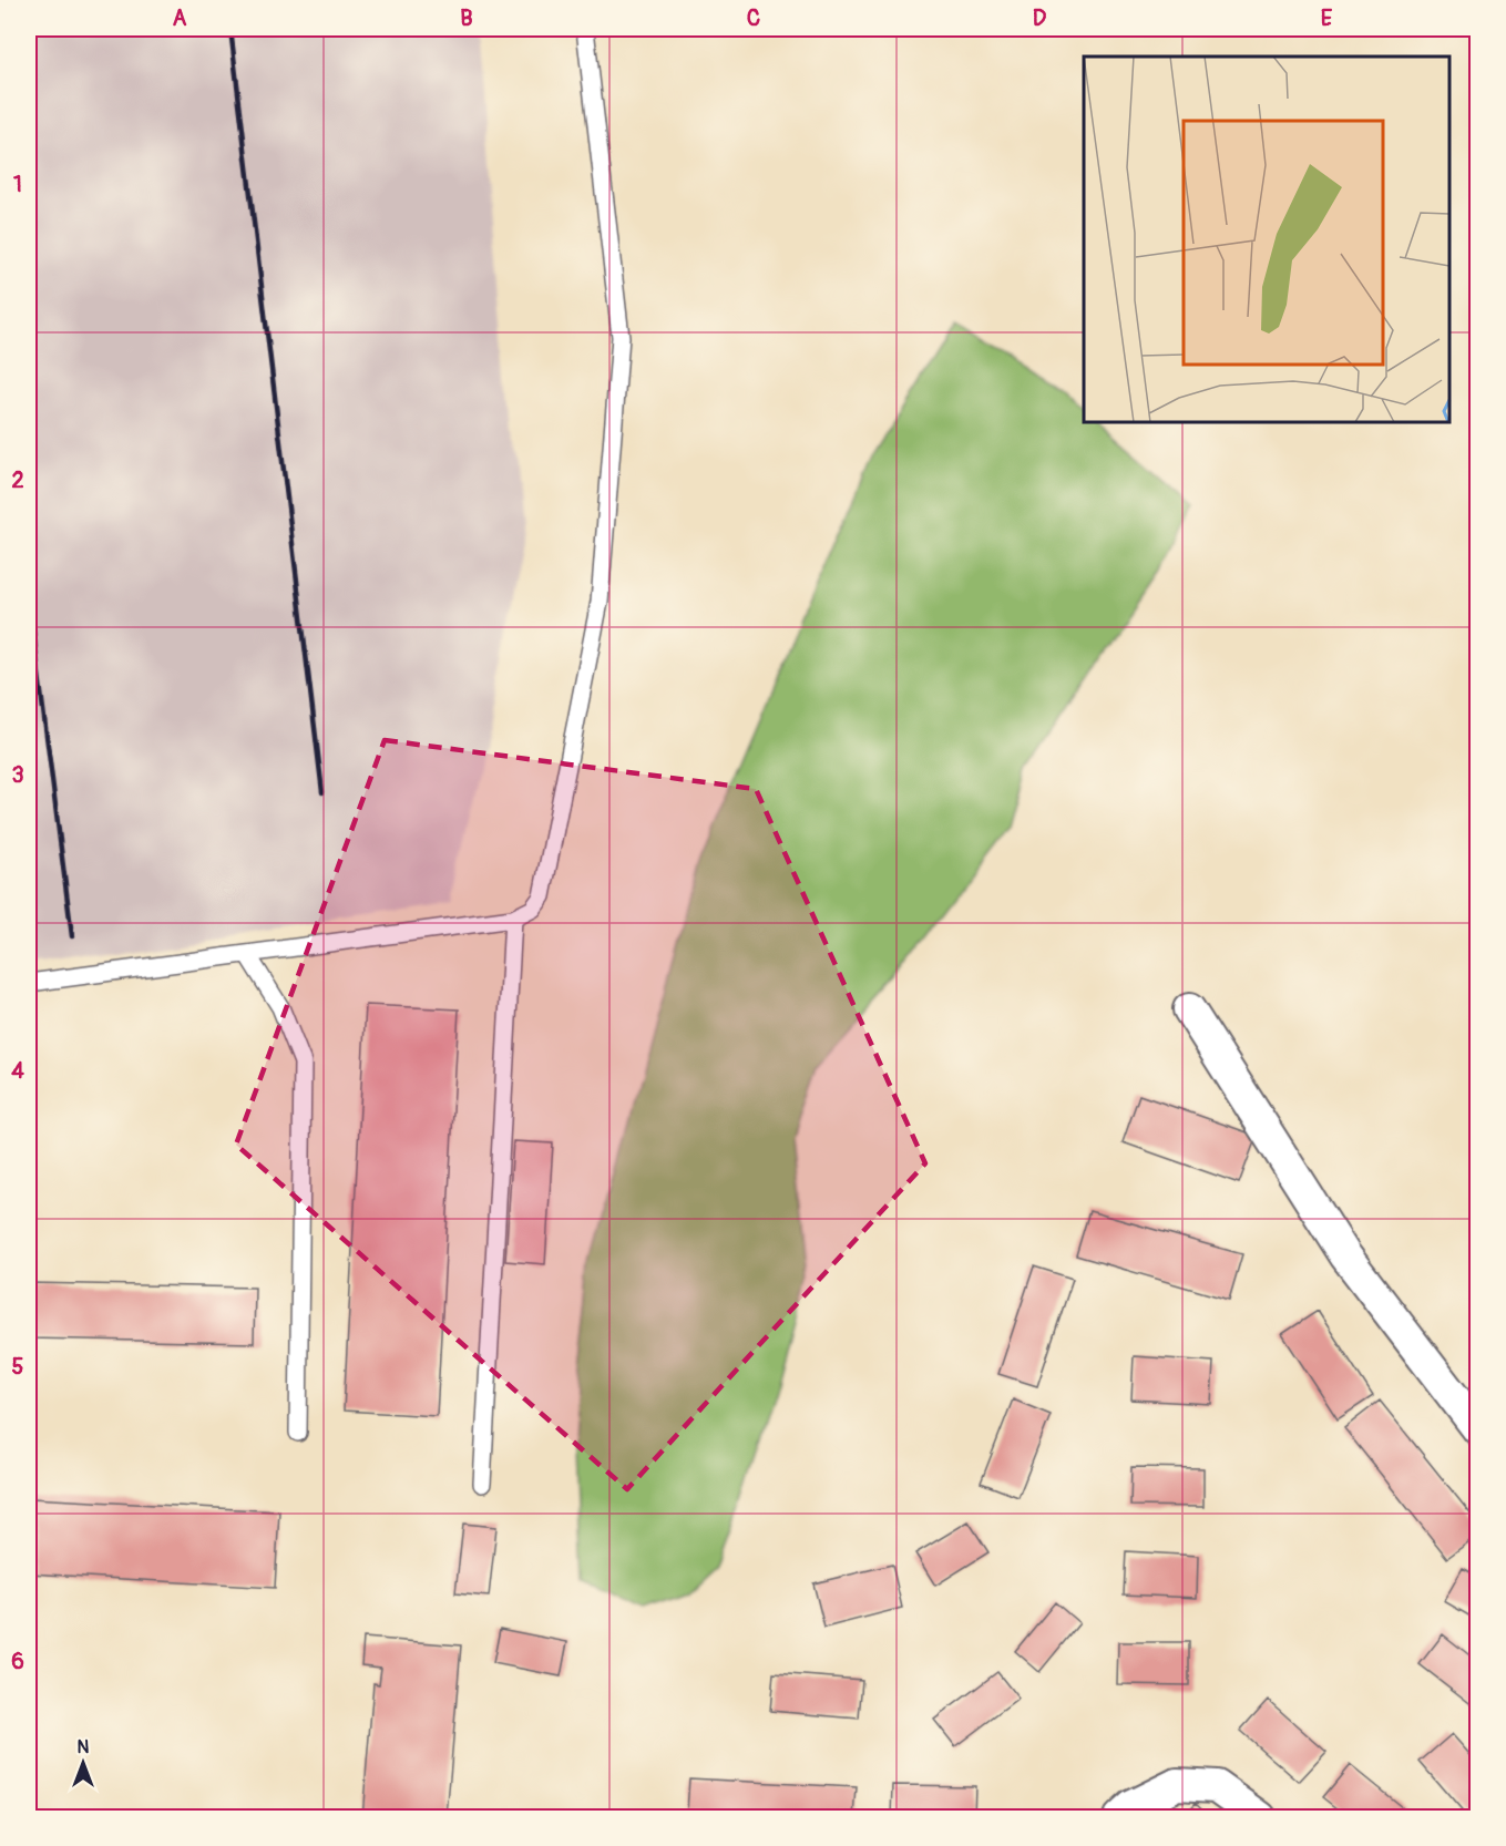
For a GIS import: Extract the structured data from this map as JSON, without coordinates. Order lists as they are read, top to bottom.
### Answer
{
  "north": "top",
  "grid": {
    "columns": [
      "A",
      "B",
      "C",
      "D",
      "E"
    ],
    "rows": [
      "1",
      "2",
      "3",
      "4",
      "5",
      "6"
    ]
  }
}
